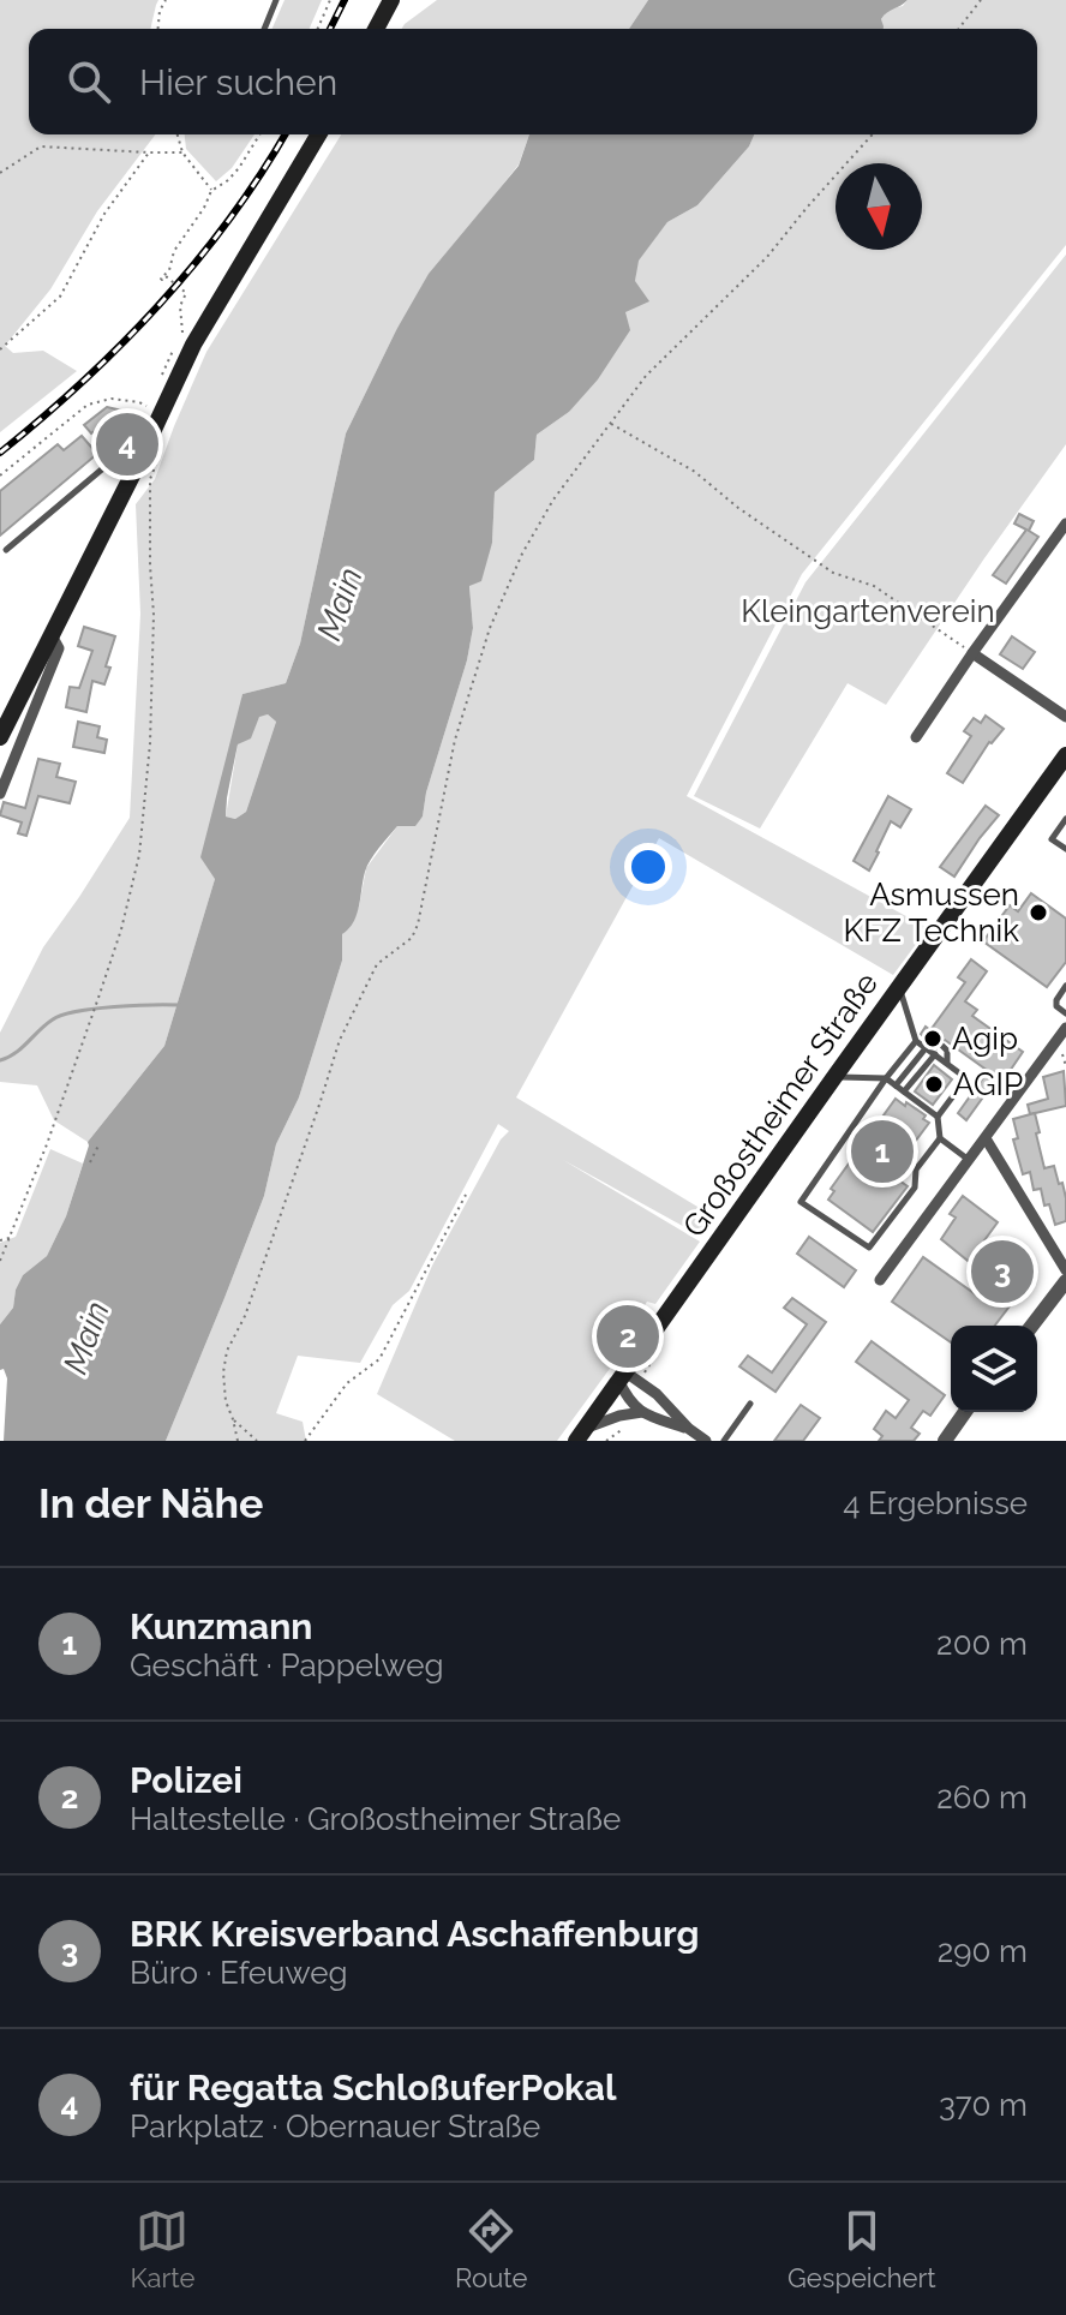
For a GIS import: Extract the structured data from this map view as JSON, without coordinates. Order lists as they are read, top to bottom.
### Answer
{
  "streets": {
    "main road": ["Großostheimer Straße"]
  },
  "water": ["Main"],
  "parks": ["Kleingartenverein"],
  "places": ["Asmussen KFZ Technik", "Agip", "AGIP"],
  "north": "bottom",
  "page": {
    "search": "Hier suchen",
    "pins": [
      "4",
      "1",
      "3",
      "2"
    ],
    "heading": ["In der Nähe", "4 Ergebnisse"],
    "list": [
      {
        "mark": "1",
        "name": "Kunzmann",
        "note": "Geschäft · Pappelweg",
        "value": "200 m"
      },
      {
        "mark": "2",
        "name": "Polizei",
        "note": "Haltestelle · Großostheimer Straße",
        "value": "260 m"
      },
      {
        "mark": "3",
        "name": "BRK Kreisverband Aschaffenburg",
        "note": "Büro · Efeuweg",
        "value": "290 m"
      },
      {
        "mark": "4",
        "name": "für Regatta SchloßuferPokal",
        "note": "Parkplatz · Obernauer Straße",
        "value": "370 m"
      }
    ],
    "nav": ["Karte", "Route", "Gespeichert"]
  }
}
